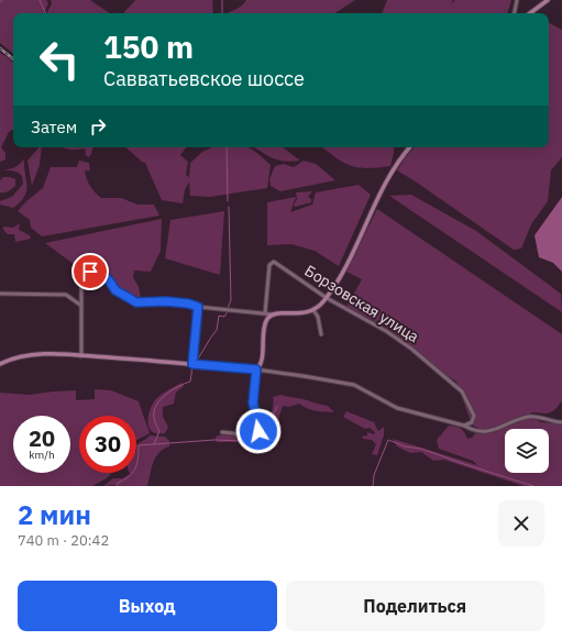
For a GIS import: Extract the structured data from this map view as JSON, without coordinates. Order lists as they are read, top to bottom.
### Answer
{
  "streets": {
    "street": ["Борзовская улица"]
  },
  "page": {
    "turn": ["150 m", "Савватьевское шоссе"],
    "then": "Затем",
    "speed": "20 km/h",
    "limit": "30",
    "heading": ["2 мин", "740 m · 20:42"],
    "buttons": ["Выход", "Поделиться"]
  }
}
